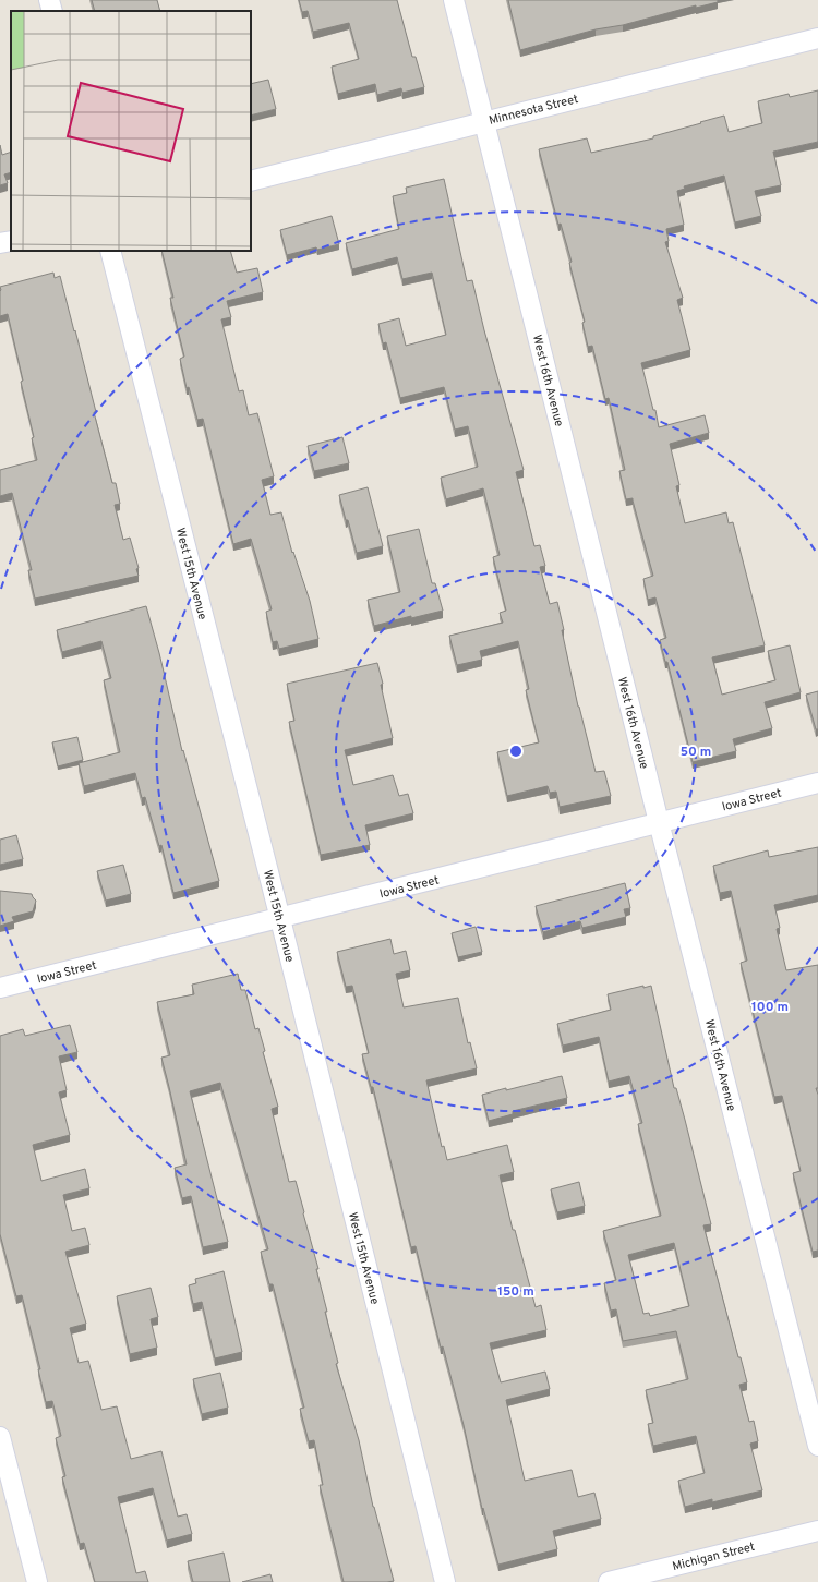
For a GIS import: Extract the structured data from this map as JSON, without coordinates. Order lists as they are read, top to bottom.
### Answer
{
  "streets": {
    "street": [
      "Minnesota Street",
      "West 16th Avenue",
      "West 15th Avenue",
      "Iowa Street",
      "Michigan Street"
    ]
  },
  "crossings": [
    ["Minnesota Street", "West 16th Avenue"],
    ["West 16th Avenue", "Iowa Street"],
    ["West 15th Avenue", "Iowa Street"]
  ],
  "rings": ["50 m", "100 m", "150 m"]
}
